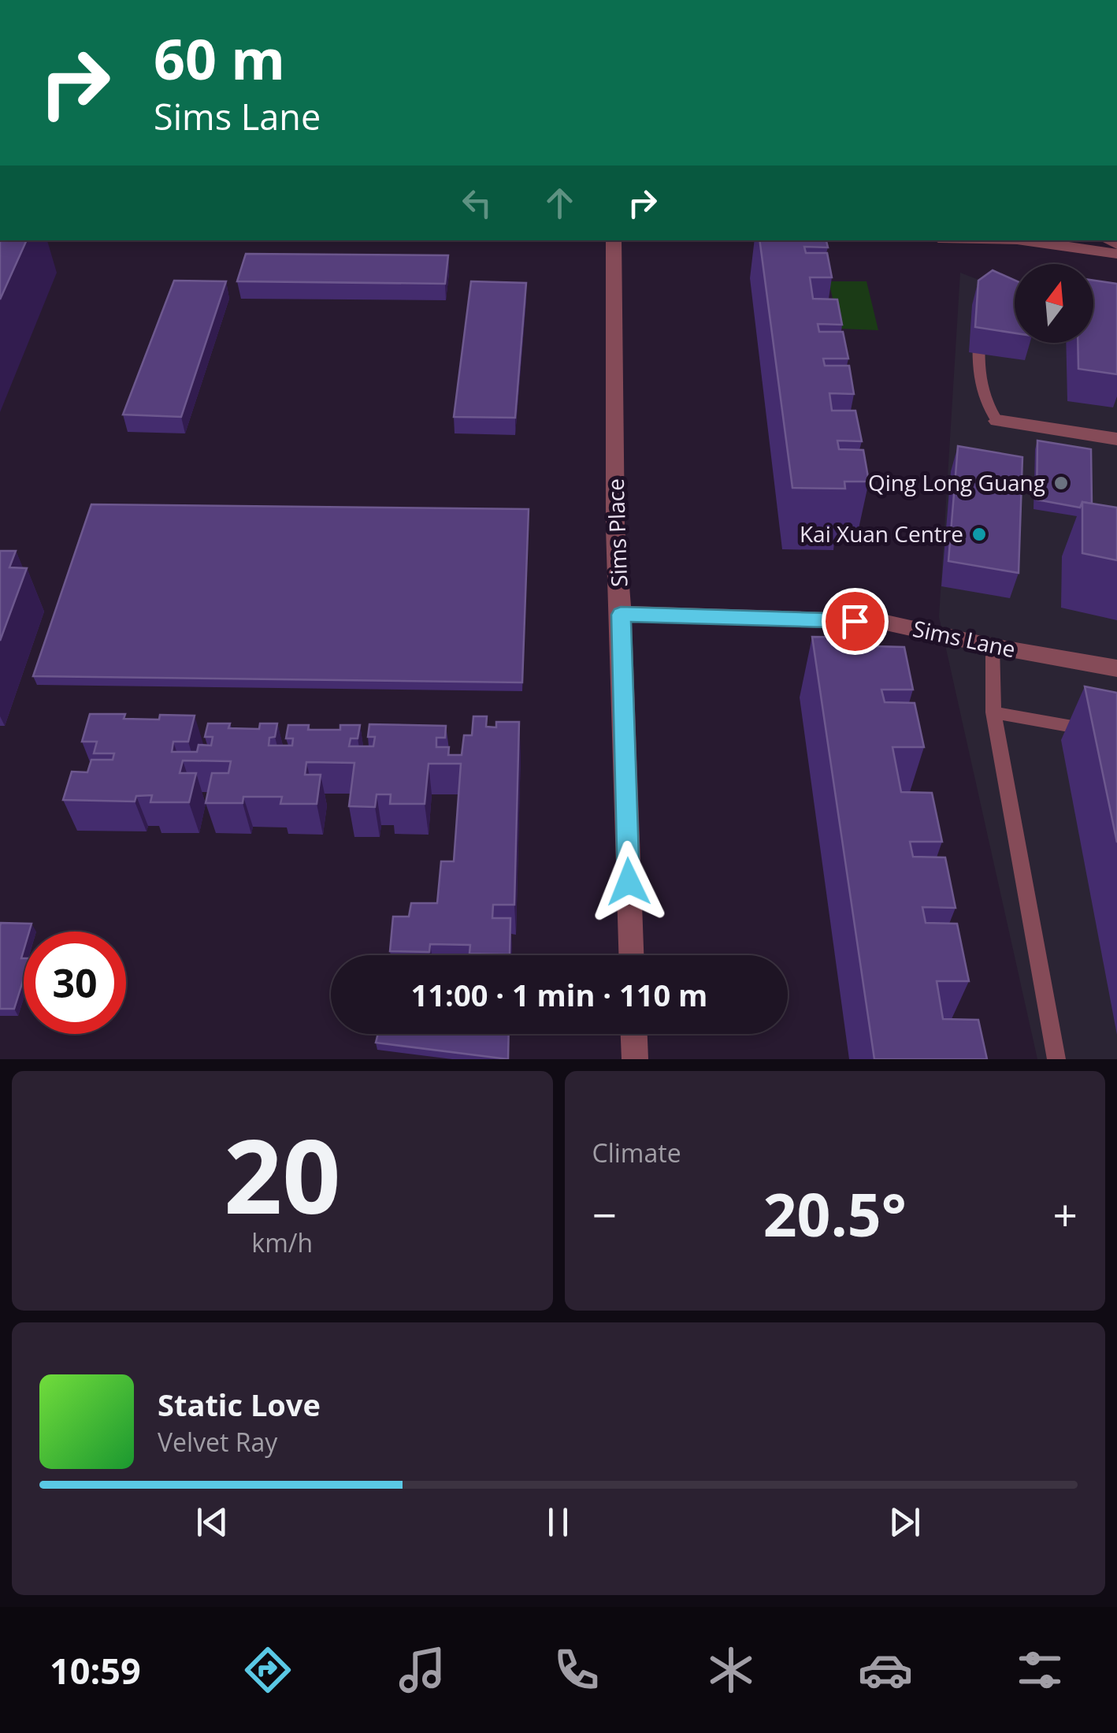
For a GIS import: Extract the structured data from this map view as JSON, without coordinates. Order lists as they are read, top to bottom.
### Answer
{
  "streets": {
    "street": ["Sims Place", "Sims Lane"]
  },
  "crossings": [
    ["Sims Place", "Sims Lane"]
  ],
  "places": ["Qing Long Guang", "Kai Xuan Centre"],
  "north": "top",
  "page": {
    "turn": ["60 m", "Sims Lane"],
    "limit": "30",
    "trip": "11:00 · 1 min · 110 m",
    "tile": [
      ["20", "km/h"],
      "Climate"
    ],
    "heat": ["−", "20.5°", "+"],
    "song": ["Static Love", "Velvet Ray"],
    "tabs": "10:59"
  }
}
